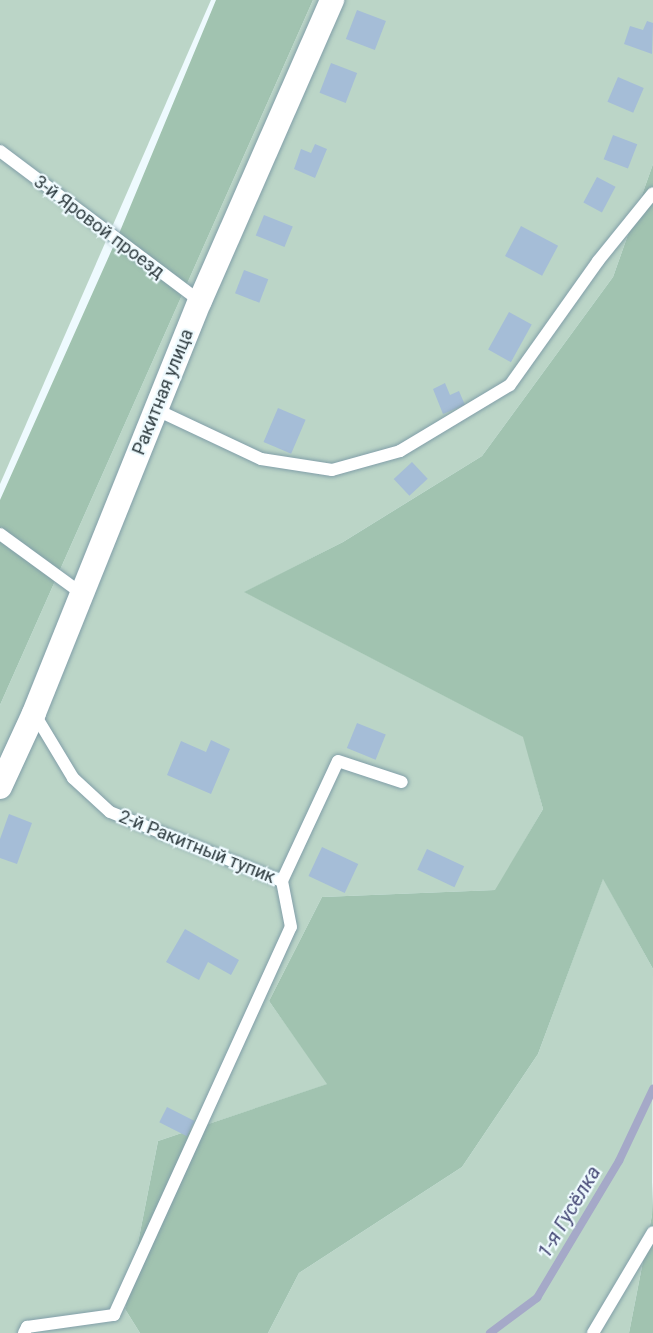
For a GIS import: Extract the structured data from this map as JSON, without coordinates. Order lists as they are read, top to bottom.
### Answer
{
  "streets": {
    "street": ["Ракитная улица"],
    "lane": ["3-й Яровой проезд", "2-й Ракитный тупик"]
  },
  "crossings": [
    ["3-й Яровой проезд", "Ракитная улица"],
    ["Ракитная улица", "2-й Ракитный тупик"]
  ],
  "water": ["1-я Гусёлка"]
}
